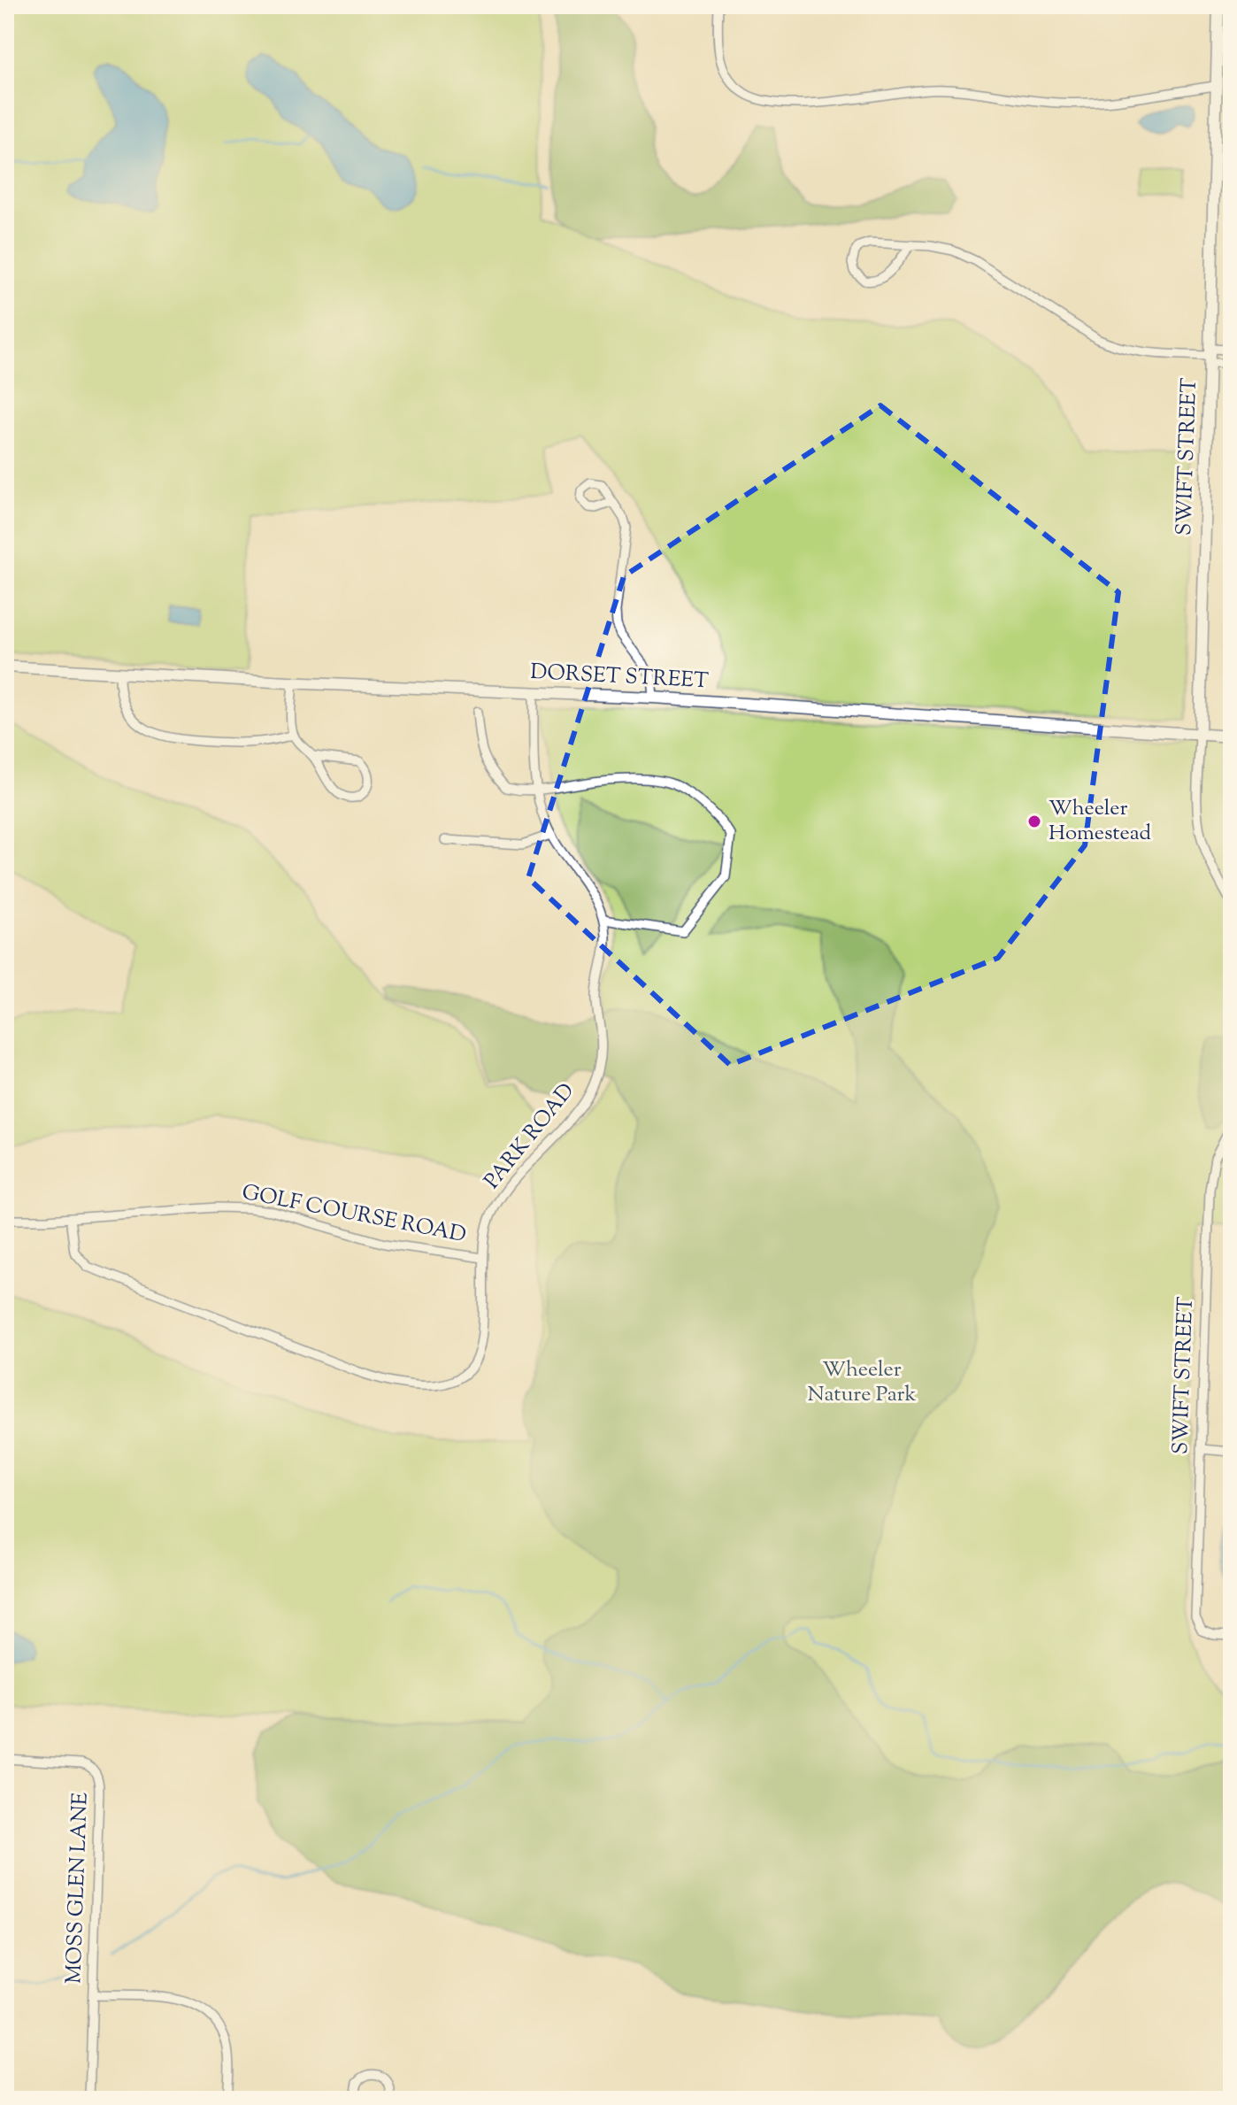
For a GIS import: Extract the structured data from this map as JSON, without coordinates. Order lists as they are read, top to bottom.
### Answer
{
  "streets": {
    "street": [
      "SWIFT STREET",
      "DORSET STREET",
      "PARK ROAD",
      "GOLF COURSE ROAD",
      "MOSS GLEN LANE"
    ]
  },
  "crossings": [
    ["SWIFT STREET", "DORSET STREET"],
    ["DORSET STREET", "PARK ROAD"],
    ["PARK ROAD", "GOLF COURSE ROAD"]
  ],
  "parks": ["Wheeler Nature Park"],
  "places": ["Wheeler Homestead"]
}
